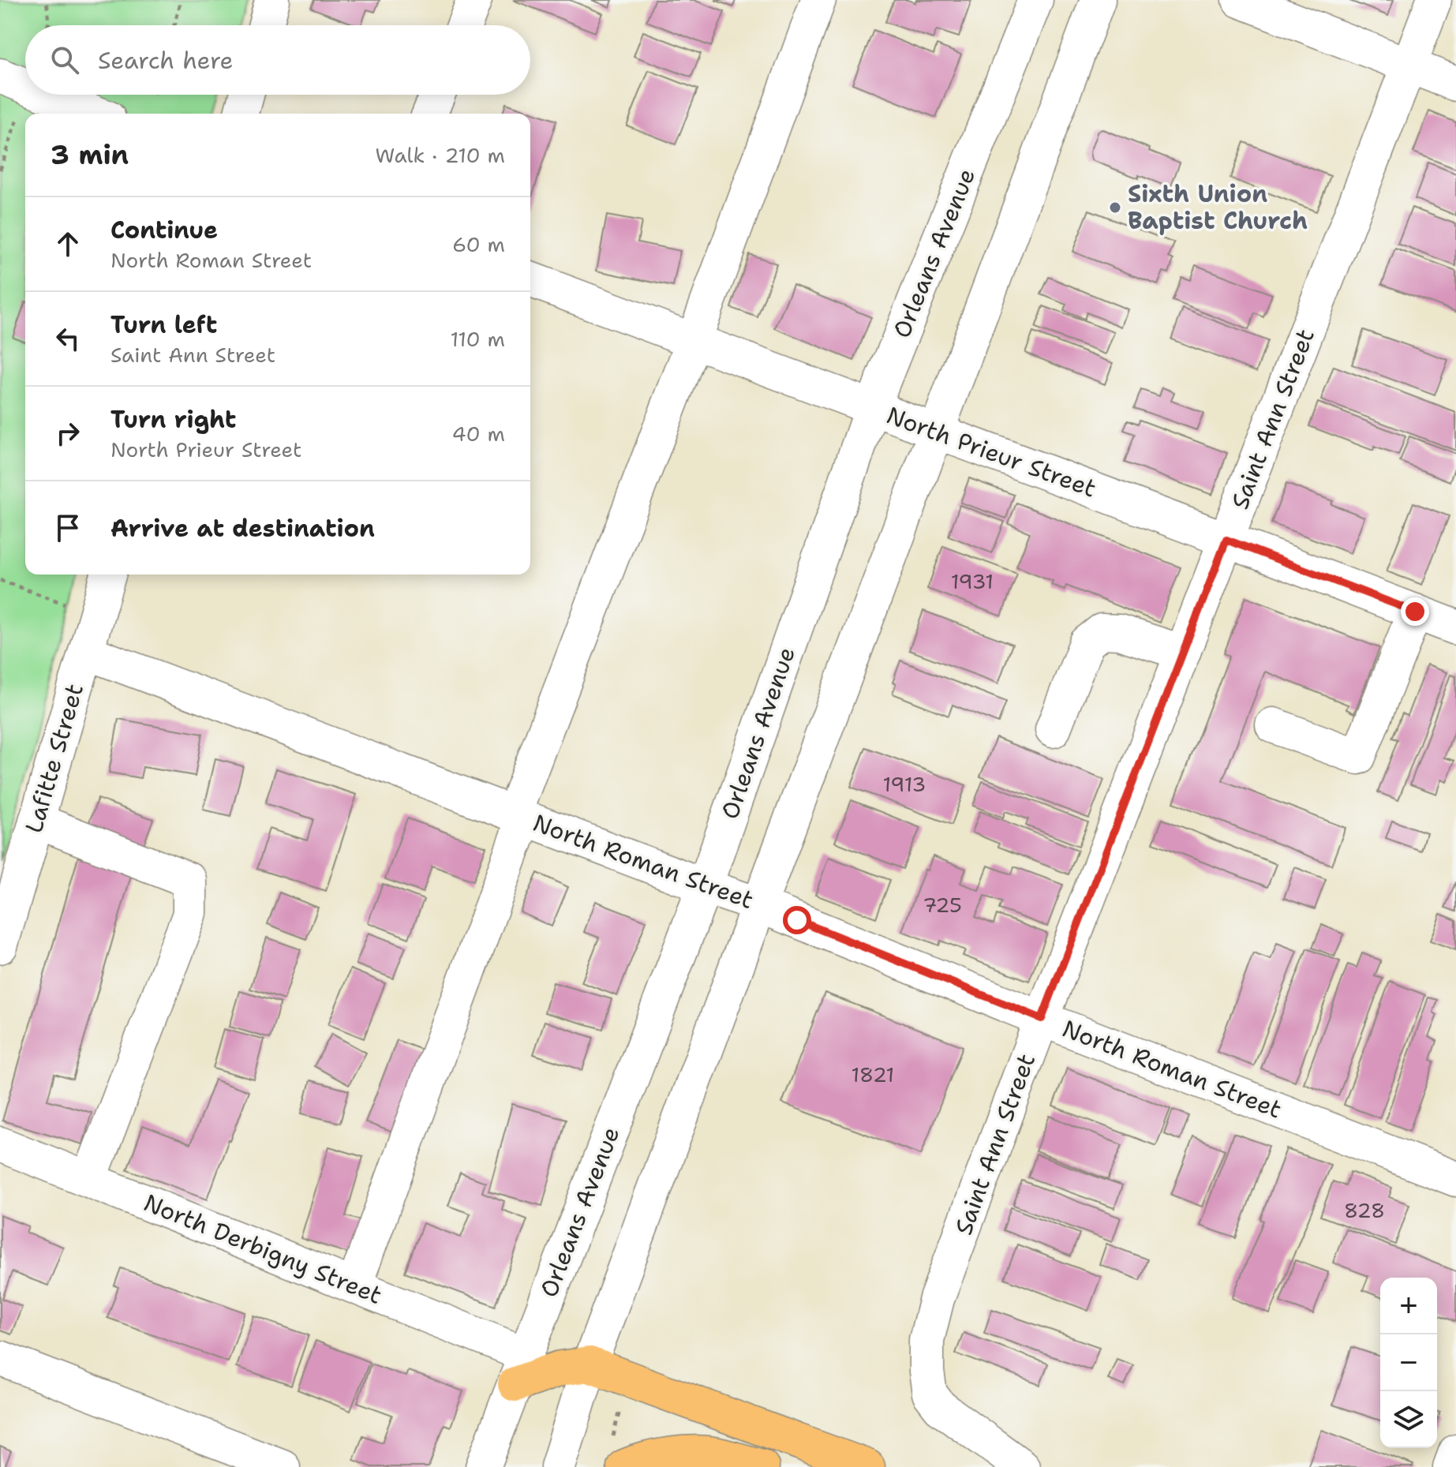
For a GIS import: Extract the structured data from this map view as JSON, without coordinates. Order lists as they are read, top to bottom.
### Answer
{
  "streets": {
    "street": [
      "Orleans Avenue",
      "Saint Ann Street",
      "North Prieur Street",
      "Lafitte Street",
      "North Roman Street",
      "North Derbigny Street"
    ]
  },
  "crossings": [
    ["Orleans Avenue", "North Prieur Street"],
    ["Orleans Avenue", "North Roman Street"],
    ["Orleans Avenue", "North Derbigny Street"],
    ["Saint Ann Street", "North Prieur Street"],
    ["Saint Ann Street", "North Roman Street"],
    ["Lafitte Street", "North Roman Street"]
  ],
  "places": ["Sixth Union Baptist Church"],
  "house_numbers": [
    "1931",
    "1913",
    "725",
    "1821",
    "828"
  ],
  "page": {
    "search": "Search here",
    "heading": ["3 min", "Walk · 210 m"],
    "list": [
      ["Continue", "North Roman Street", "60 m"],
      ["Turn left", "Saint Ann Street", "110 m"],
      ["Turn right", "North Prieur Street", "40 m"],
      "Arrive at destination"
    ],
    "map_buttons": ["+", "−"]
  }
}
